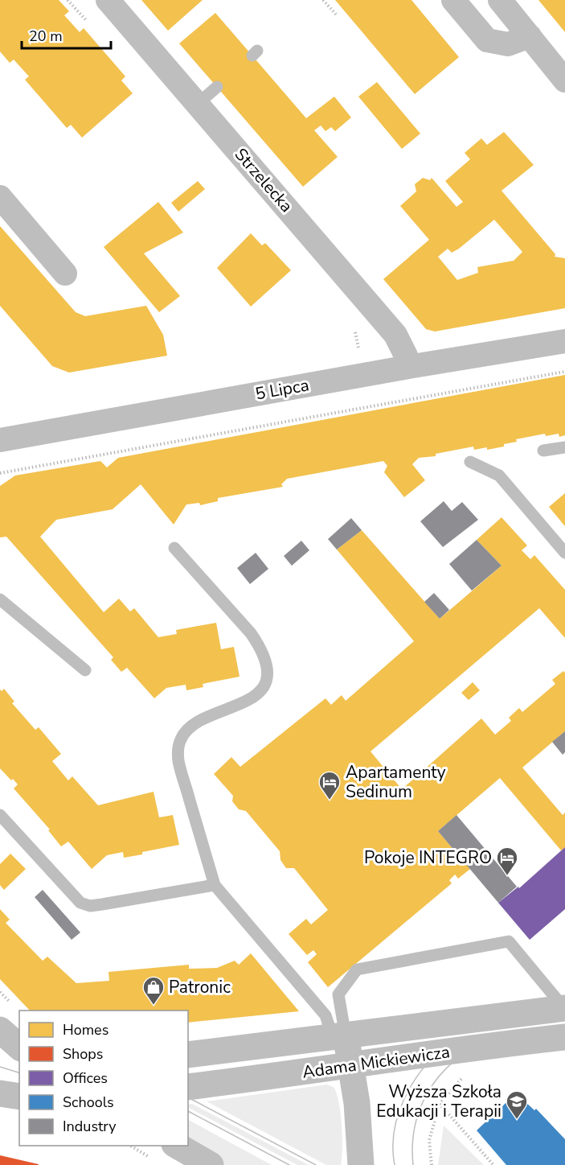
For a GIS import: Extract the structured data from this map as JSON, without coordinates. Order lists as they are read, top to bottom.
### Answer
{
  "streets": {
    "street": ["Strzelecka", "5 Lipca", "Adama Mickiewicza"]
  },
  "crossings": [
    ["Strzelecka", "5 Lipca"]
  ],
  "places": {
    "hotel": ["Apartamenty Sedinum", "Pokoje INTEGRO"],
    "shop": ["Patronic"],
    "school or university": ["Wyższa Szkoła Edukacji i Terapii"]
  },
  "legend": [
    "Homes",
    "Shops",
    "Offices",
    "Schools",
    "Industry"
  ],
  "scale_bar": "20 m"
}
